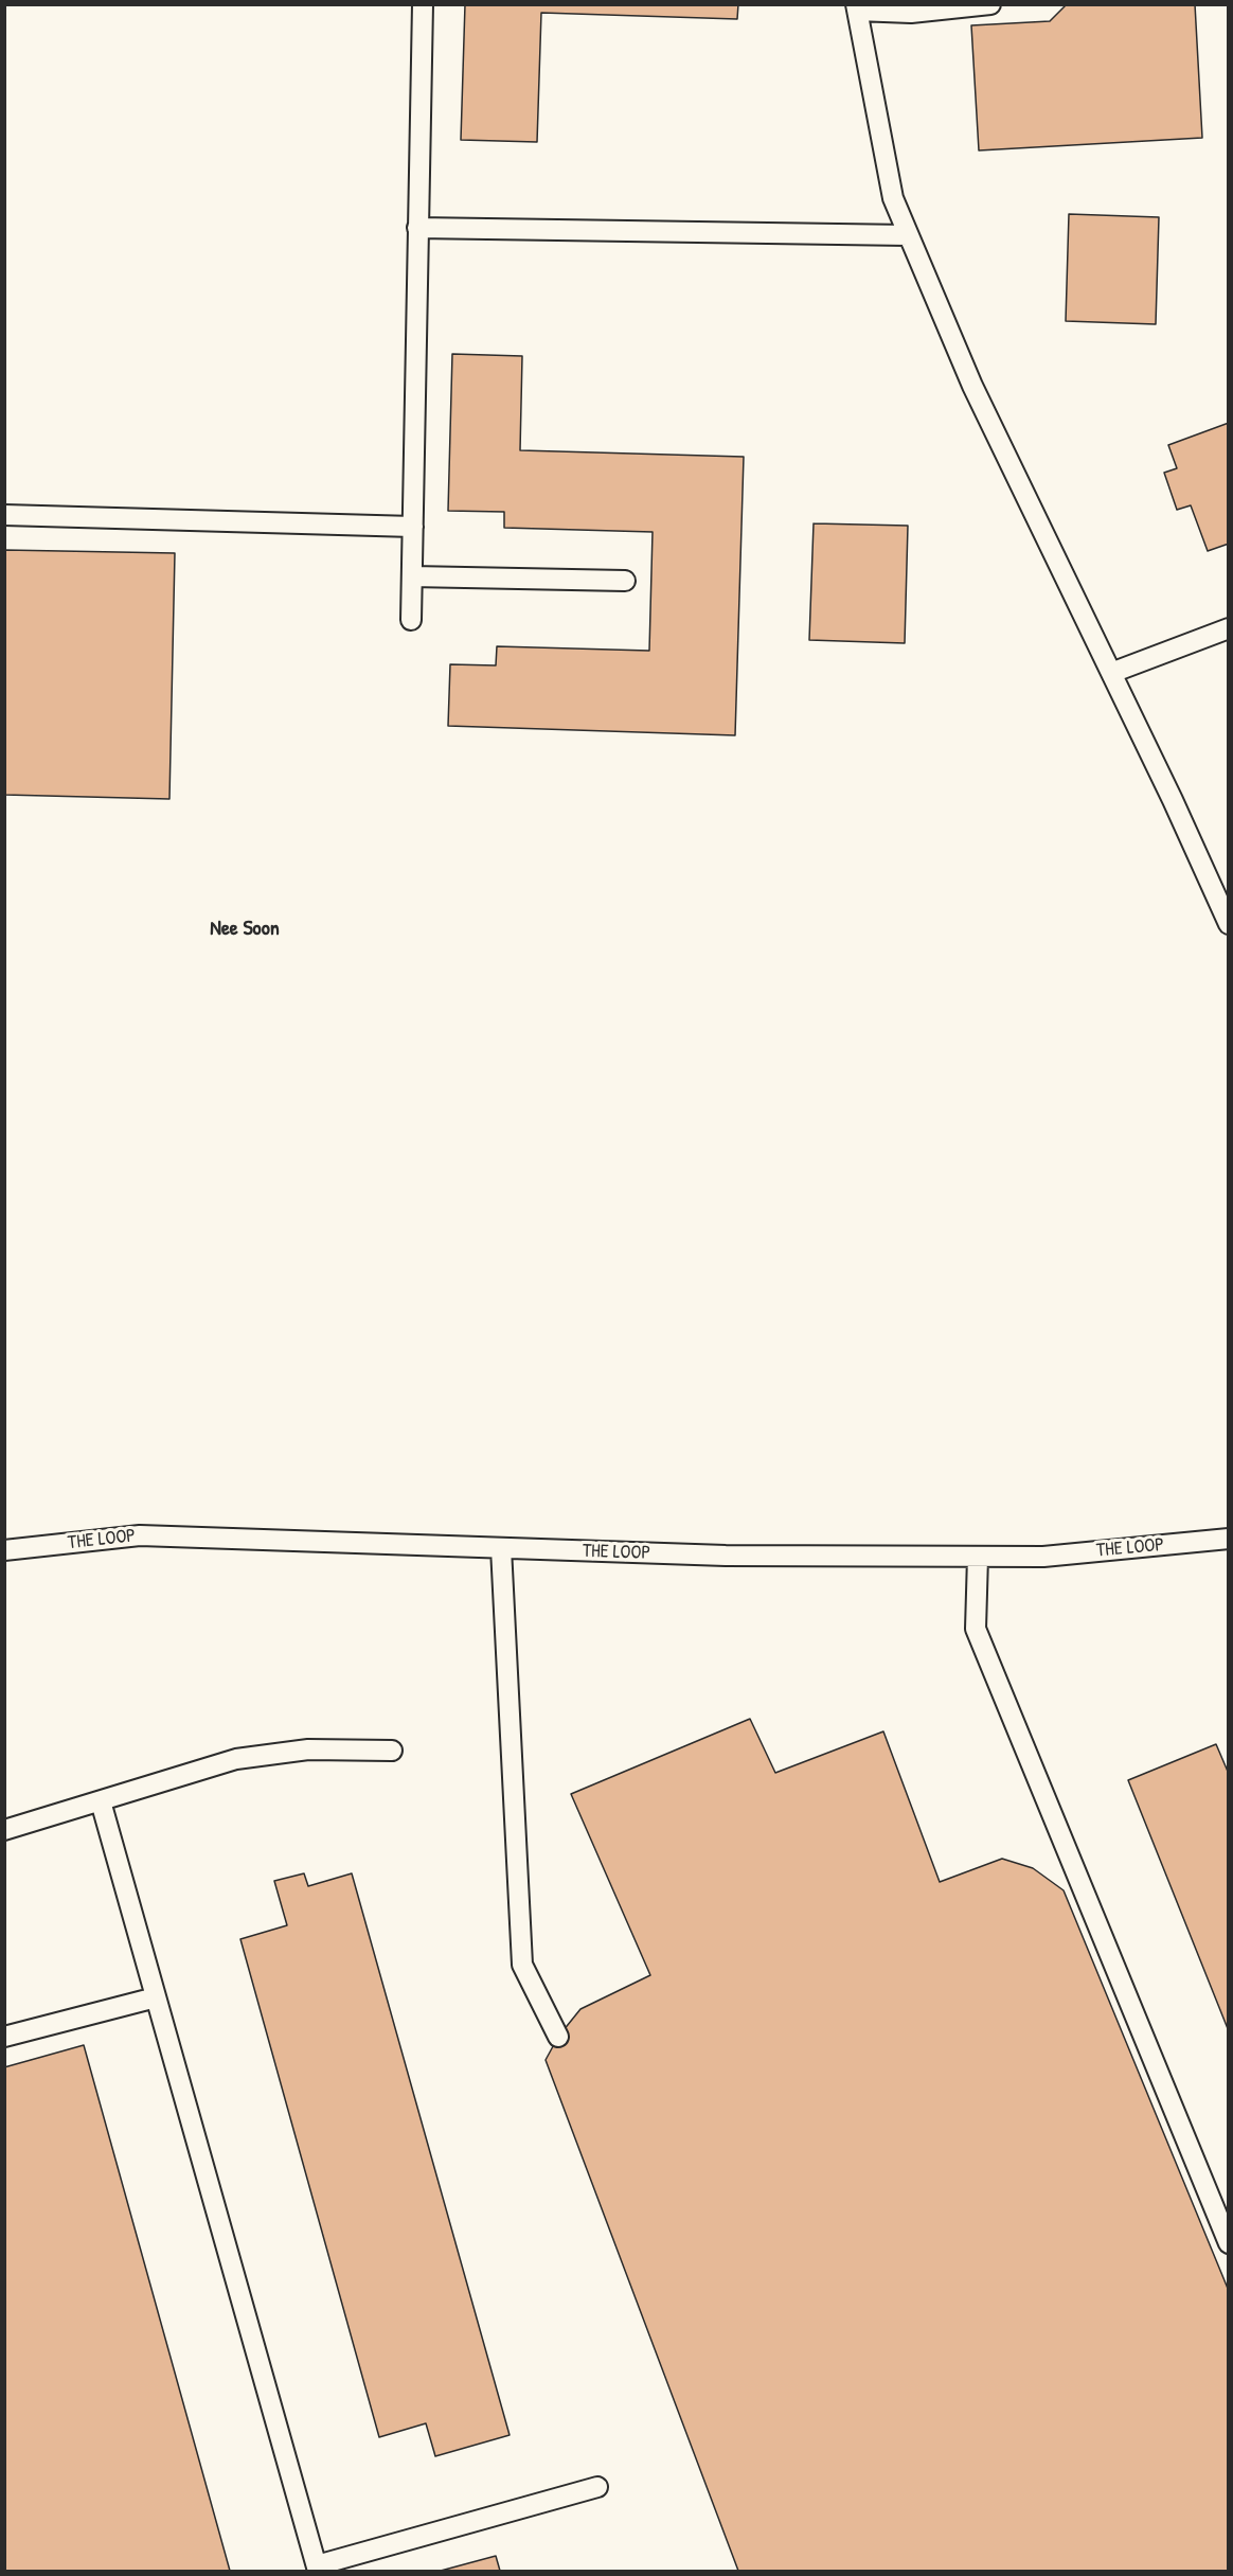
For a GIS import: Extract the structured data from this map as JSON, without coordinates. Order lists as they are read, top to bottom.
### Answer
{
  "streets": {
    "lane": ["THE LOOP"]
  },
  "districts": ["Nee Soon"]
}
